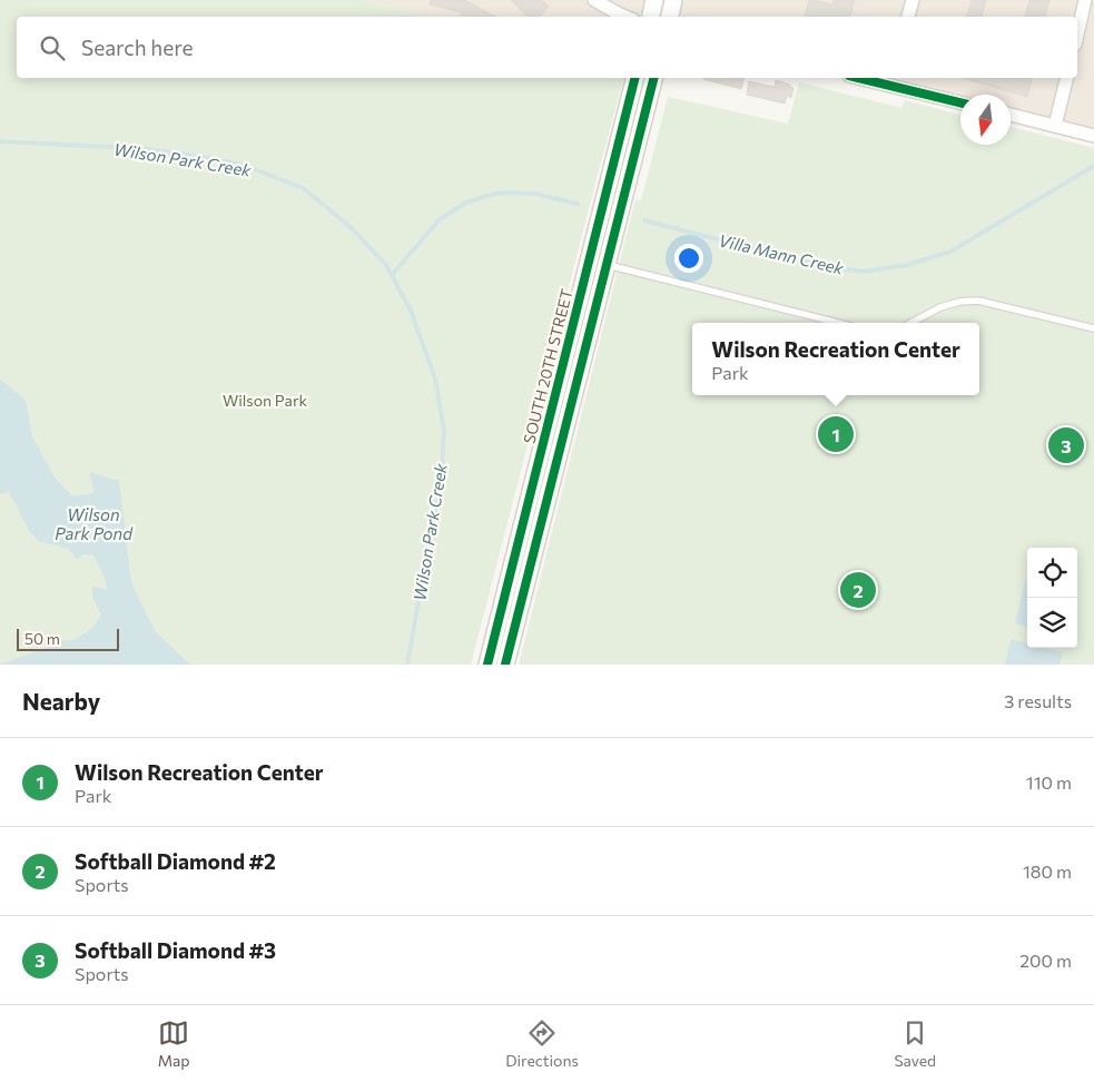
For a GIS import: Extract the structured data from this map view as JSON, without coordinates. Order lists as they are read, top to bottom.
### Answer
{
  "streets": {
    "street": ["SOUTH 20TH STREET"]
  },
  "water": ["Wilson Park Creek", "Villa Mann Creek", "Wilson Park Pond"],
  "parks": ["Wilson Park"],
  "scale_bar": "50 m",
  "north": "bottom",
  "page": {
    "search": "Search here",
    "popup": ["Wilson Recreation Center", "Park"],
    "pins": ["1", "3", "2"],
    "scale": "50 m",
    "heading": ["Nearby", "3 results"],
    "list": [
      {
        "mark": "1",
        "name": "Wilson Recreation Center",
        "note": "Park",
        "value": "110 m"
      },
      {
        "mark": "2",
        "name": "Softball Diamond #2",
        "note": "Sports",
        "value": "180 m"
      },
      {
        "mark": "3",
        "name": "Softball Diamond #3",
        "note": "Sports",
        "value": "200 m"
      }
    ],
    "nav": ["Map", "Directions", "Saved"]
  }
}
